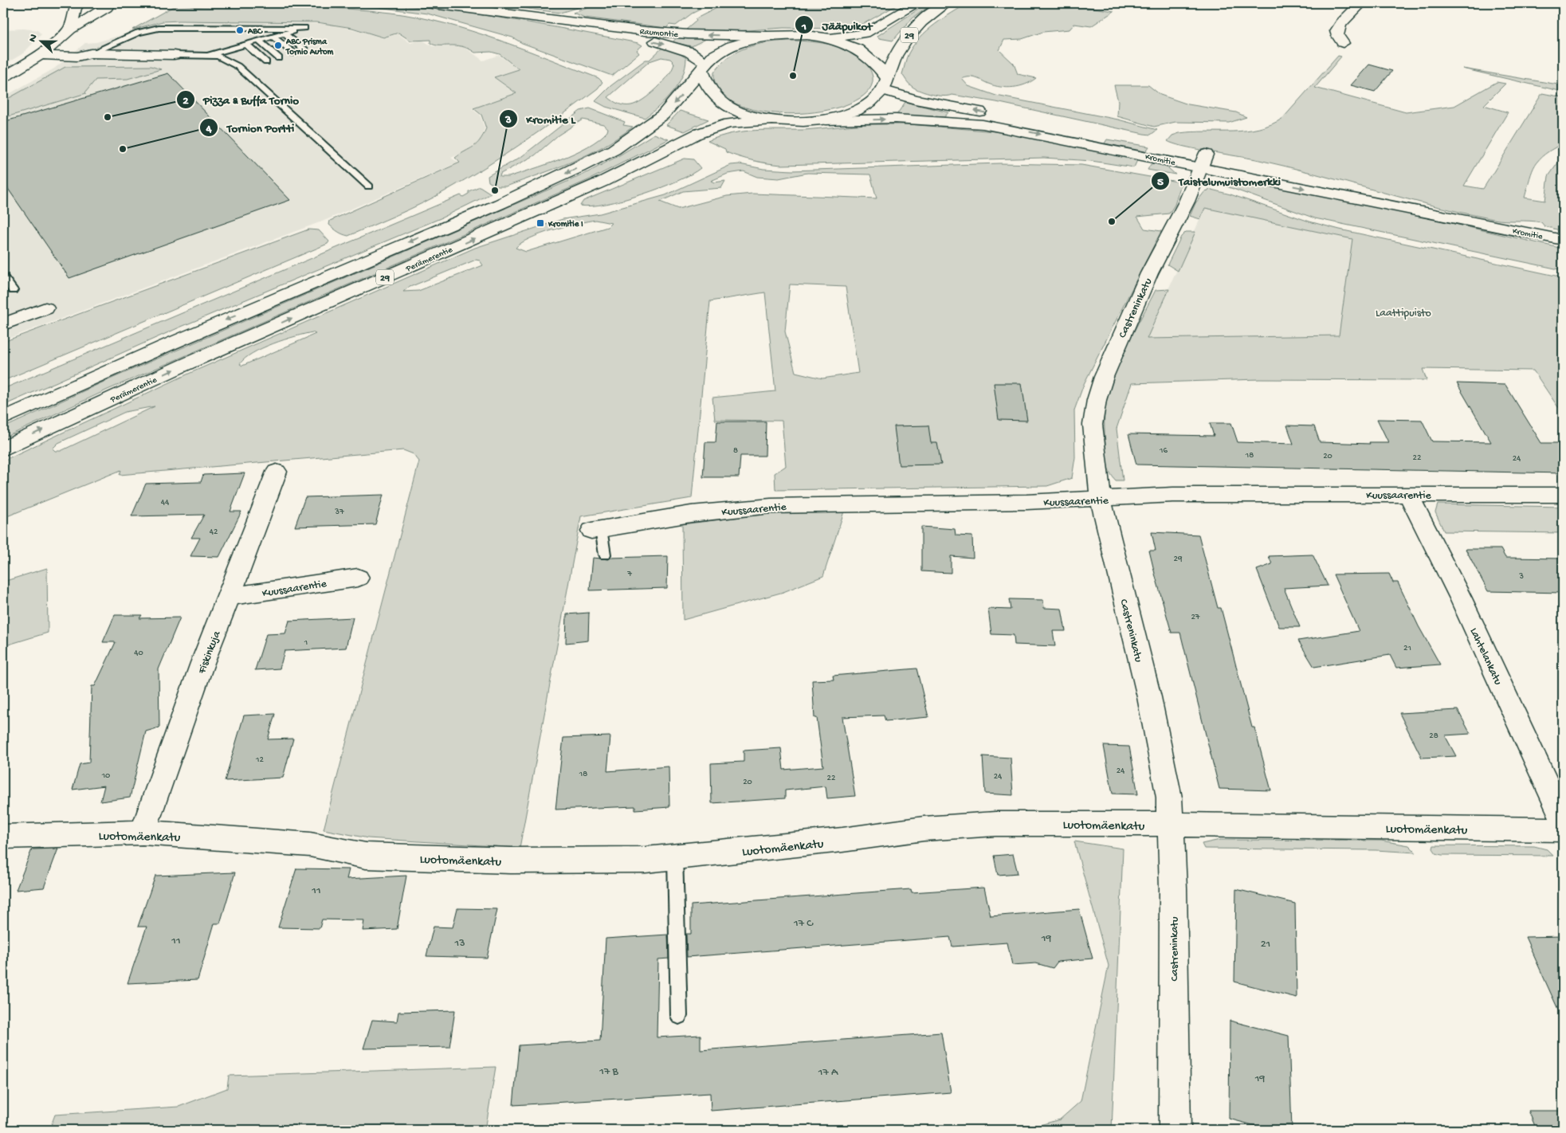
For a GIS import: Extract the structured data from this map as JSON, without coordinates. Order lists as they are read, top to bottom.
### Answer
{
  "streets": {
    "main road": [
      "Raumontie",
      "29",
      "Kromitie",
      "Perämerentie",
      "Castreninkatu",
      "Kuussaarentie",
      "Fiskinkuja",
      "Lahtelankatu",
      "Luotomäenkatu"
    ]
  },
  "crossings": [
    ["Raumontie", "29"],
    ["29", "Kromitie"],
    ["29", "Perämerentie"],
    ["Kromitie", "Castreninkatu"],
    ["Castreninkatu", "Kuussaarentie"],
    ["Castreninkatu", "Luotomäenkatu"],
    ["Kuussaarentie", "Fiskinkuja"],
    ["Kuussaarentie", "Lahtelankatu"],
    ["Fiskinkuja", "Luotomäenkatu"]
  ],
  "parks": ["Laattipuisto"],
  "places": {
    "other": [
      "ABC",
      "ABC Prisma Tornio Autom",
      "Jääpuikot",
      "Pizza & Buffa Tornio",
      "Tornion Portti",
      "Kromitie L",
      "Taistelumuistomerkki"
    ],
    "transit": ["Kromitie I"]
  },
  "house_numbers": [
    "8",
    "16",
    "18",
    "20",
    "22",
    "24",
    "44",
    "37",
    "42",
    "29",
    "7",
    "3",
    "27",
    "1",
    "21",
    "40",
    "28",
    "12",
    "24",
    "18",
    "10",
    "24",
    "22",
    "20",
    "11",
    "17 C",
    "19",
    "11",
    "13",
    "21",
    "17 B",
    "17 A",
    "19"
  ],
  "north": "left"
}
